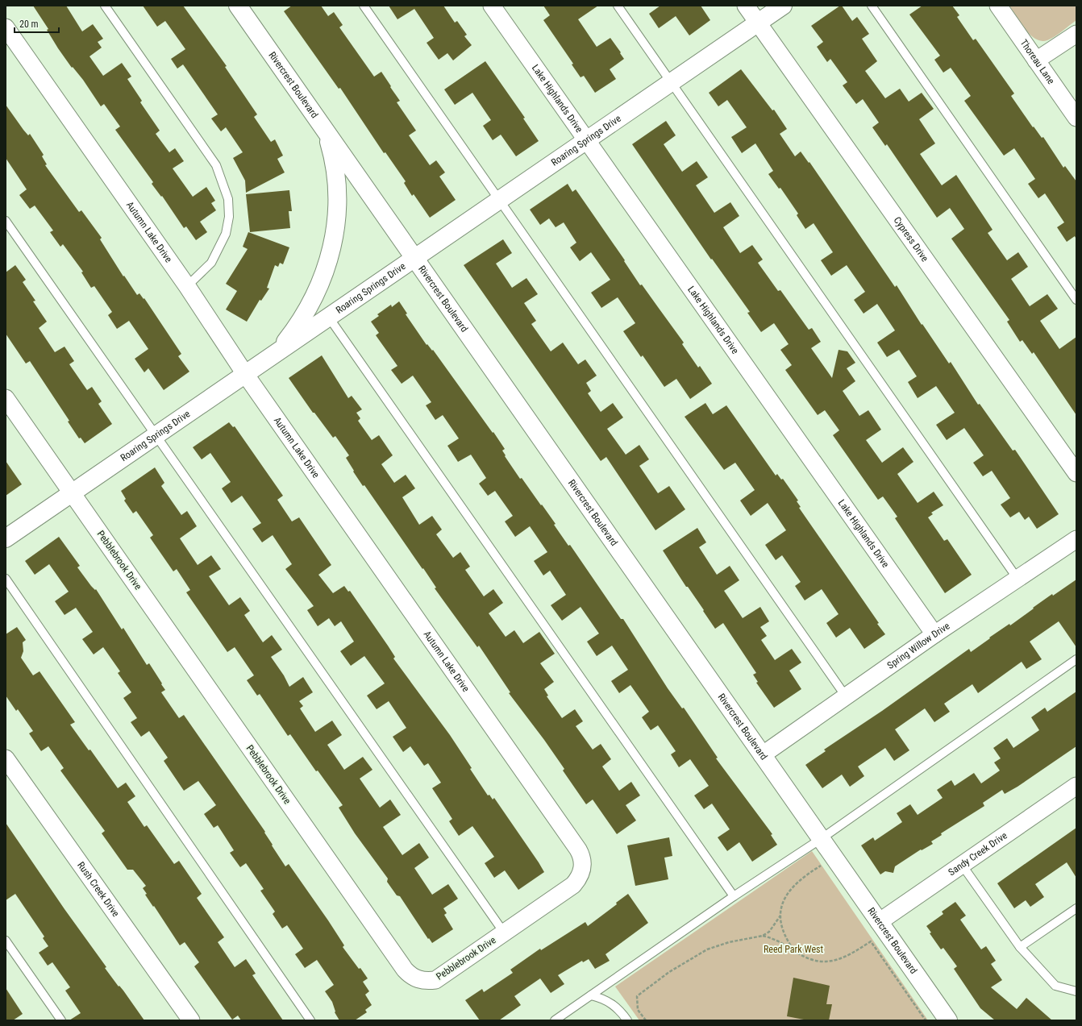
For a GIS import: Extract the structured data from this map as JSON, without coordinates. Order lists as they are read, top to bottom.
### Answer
{
  "streets": {
    "street": [
      "Thoreau Lane",
      "Rivercrest Boulevard",
      "Lake Highlands Drive",
      "Roaring Springs Drive",
      "Autumn Lake Drive",
      "Cypress Drive",
      "Pebblebrook Drive",
      "Spring Willow Drive",
      "Sandy Creek Drive",
      "Rush Creek Drive"
    ]
  },
  "crossings": [
    ["Rivercrest Boulevard", "Roaring Springs Drive"],
    ["Rivercrest Boulevard", "Spring Willow Drive"],
    ["Rivercrest Boulevard", "Sandy Creek Drive"],
    ["Lake Highlands Drive", "Roaring Springs Drive"],
    ["Lake Highlands Drive", "Spring Willow Drive"],
    ["Roaring Springs Drive", "Autumn Lake Drive"],
    ["Roaring Springs Drive", "Cypress Drive"],
    ["Roaring Springs Drive", "Pebblebrook Drive"],
    ["Autumn Lake Drive", "Pebblebrook Drive"]
  ],
  "parks": ["Reed Park West"],
  "scale_bar": "20 m"
}
